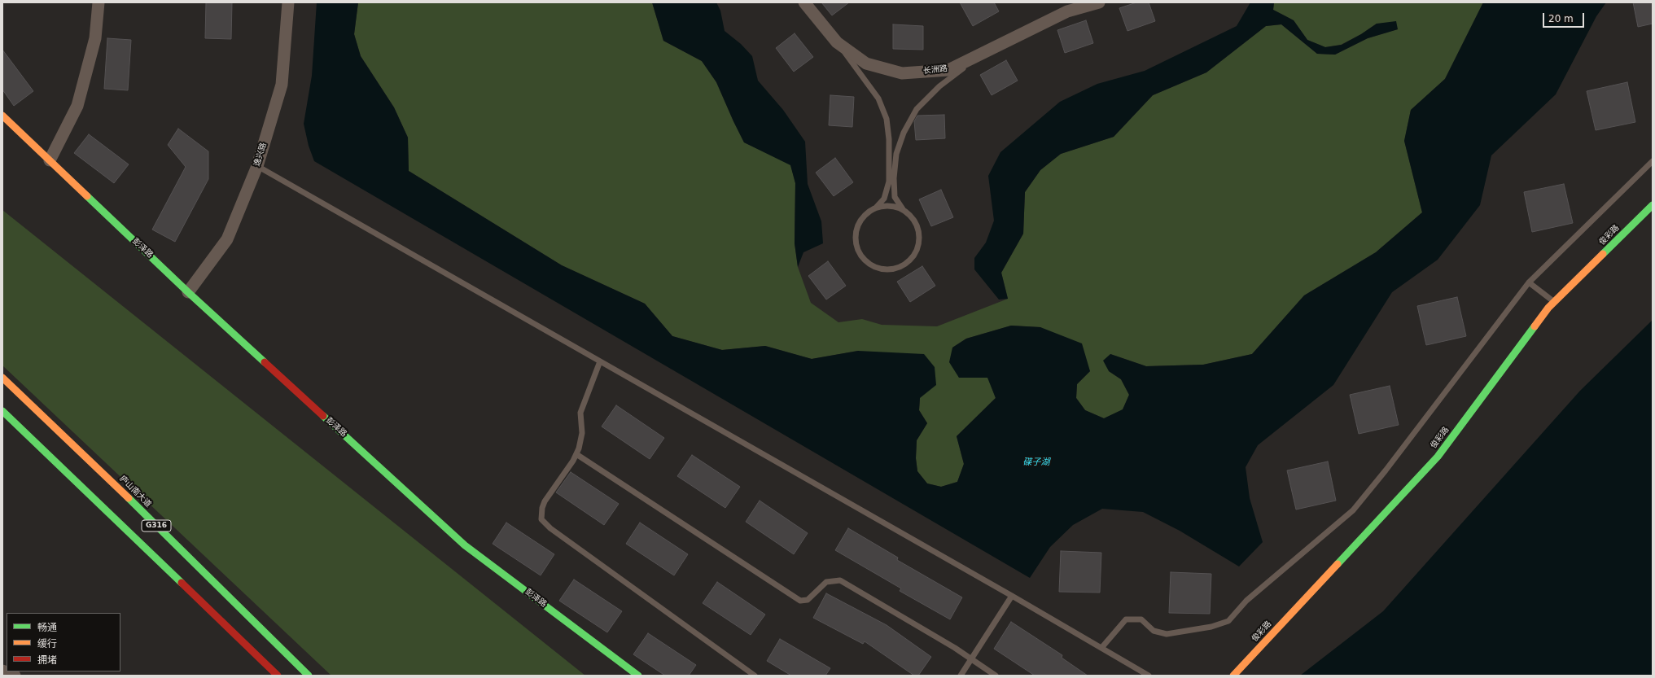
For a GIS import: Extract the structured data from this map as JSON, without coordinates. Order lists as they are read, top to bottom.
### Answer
{
  "streets": {
    "main road": [
      "俊彩路",
      "彭泽路",
      "庐山南大道",
      "G316"
    ],
    "street": ["长洲路", "逸兴路"]
  },
  "crossings": [
    ["逸兴路", "彭泽路"]
  ],
  "water": ["碟子湖"],
  "legend": ["畅通", "缓行", "拥堵"],
  "scale_bar": "20 m"
}
